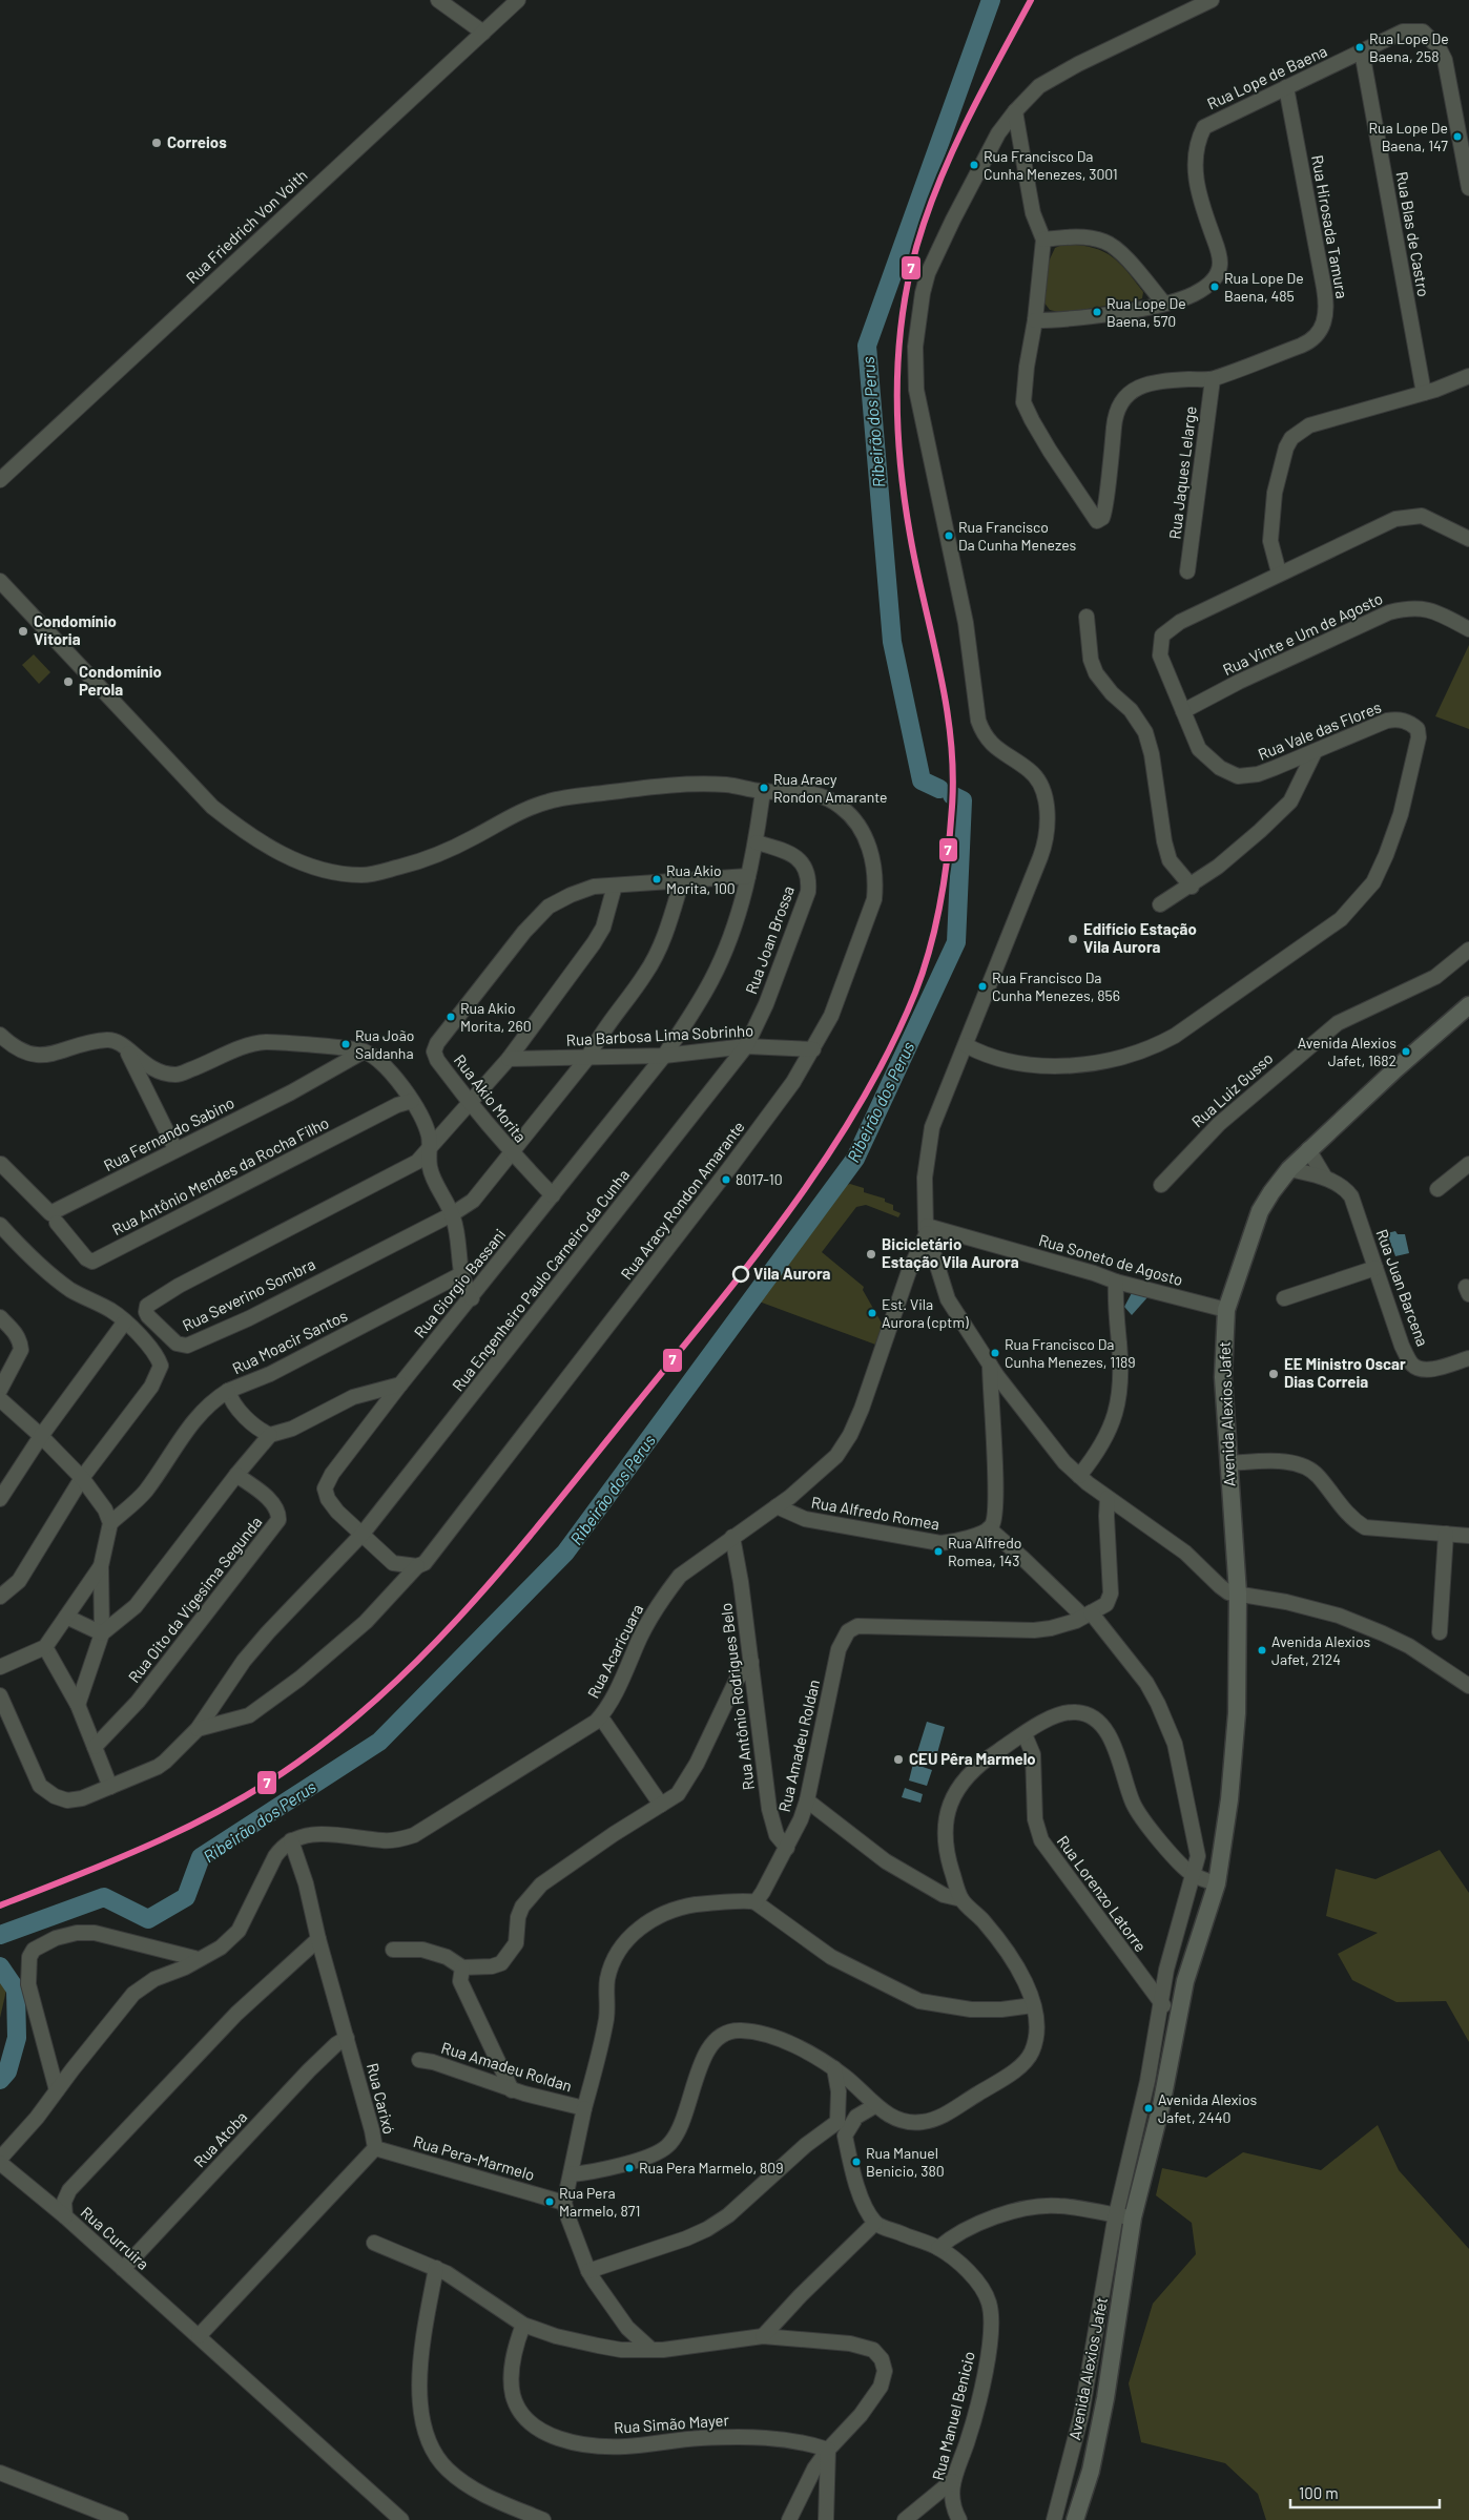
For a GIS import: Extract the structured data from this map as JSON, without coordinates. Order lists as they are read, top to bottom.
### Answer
{
  "streets": {
    "main road": ["Avenida Alexios Jafet"],
    "street": [
      "Rua Lope de Baena",
      "Rua Friedrich Von Voith",
      "Rua Hirosada Tamura",
      "Rua Blas de Castro",
      "Rua Jaques Lelarge",
      "Rua Vinte e Um de Agosto",
      "Rua Vale das Flores",
      "Rua Joan Brossa",
      "Rua Barbosa Lima Sobrinho",
      "Rua Luiz Gusso",
      "Rua Akio Morita",
      "Rua Fernando Sabino",
      "Rua Antônio Mendes da Rocha Filho",
      "Rua Aracy Rondon Amarante",
      "Rua Soneto de Agosto",
      "Rua Engenheiro Paulo Carneiro da Cunha",
      "Rua Giorgio Bassani",
      "Rua Juan Barcena",
      "Rua Severino Sombra",
      "Rua Moacir Santos",
      "Rua Alfredo Romea",
      "Rua Oito da Vigesima Segunda",
      "Rua Acaricuara",
      "Rua Antônio Rodrigues Belo",
      "Rua Amadeu Roldan",
      "Rua Lorenzo Latorre",
      "Rua Carixó",
      "Rua Atoba",
      "Rua Pera-Marmelo",
      "Rua Curruira",
      "Rua Manuel Benicio",
      "Rua Simão Mayer"
    ]
  },
  "crossings": [
    ["Rua Lope de Baena", "Rua Hirosada Tamura"],
    ["Rua Lope de Baena", "Rua Blas de Castro"],
    ["Rua Hirosada Tamura", "Rua Jaques Lelarge"],
    ["Rua Vinte e Um de Agosto", "Rua Vale das Flores"],
    ["Rua Joan Brossa", "Rua Barbosa Lima Sobrinho"],
    ["Rua Joan Brossa", "Rua Engenheiro Paulo Carneiro da Cunha"],
    ["Rua Joan Brossa", "Rua Giorgio Bassani"],
    ["Rua Barbosa Lima Sobrinho", "Rua Aracy Rondon Amarante"],
    ["Rua Barbosa Lima Sobrinho", "Rua Engenheiro Paulo Carneiro da Cunha"],
    ["Rua Barbosa Lima Sobrinho", "Rua Giorgio Bassani"],
    ["Rua Barbosa Lima Sobrinho", "Rua Severino Sombra"],
    ["Rua Akio Morita", "Rua Giorgio Bassani"],
    ["Rua Akio Morita", "Rua Severino Sombra"],
    ["Rua Aracy Rondon Amarante", "Rua Engenheiro Paulo Carneiro da Cunha"],
    ["Rua Soneto de Agosto", "Avenida Alexios Jafet"],
    ["Rua Soneto de Agosto", "Rua Acaricuara"],
    ["Rua Engenheiro Paulo Carneiro da Cunha", "Rua Giorgio Bassani"],
    ["Rua Juan Barcena", "Avenida Alexios Jafet"],
    ["Avenida Alexios Jafet", "Rua Alfredo Romea"],
    ["Avenida Alexios Jafet", "Rua Amadeu Roldan"],
    ["Avenida Alexios Jafet", "Rua Lorenzo Latorre"],
    ["Rua Alfredo Romea", "Rua Acaricuara"],
    ["Rua Acaricuara", "Rua Antônio Rodrigues Belo"],
    ["Rua Acaricuara", "Rua Carixó"],
    ["Rua Antônio Rodrigues Belo", "Rua Amadeu Roldan"],
    ["Rua Carixó", "Rua Atoba"],
    ["Rua Carixó", "Rua Pera-Marmelo"],
    ["Rua Carixó", "Rua Curruira"],
    ["Rua Atoba", "Rua Curruira"]
  ],
  "water": ["Ribeirão dos Perus"],
  "places": [
    "Rua Lope De Baena, 258",
    "Rua Lope De Baena, 147",
    "Correios",
    "Rua Francisco Da Cunha Menezes, 3001",
    "Rua Lope De Baena, 485",
    "Rua Lope De Baena, 570",
    "Rua Francisco Da Cunha Menezes",
    "Condomínio Vitoria",
    "Condomínio Perola",
    "Rua Aracy Rondon Amarante",
    "Rua Akio Morita, 100",
    "Edifício Estação Vila Aurora",
    "Rua Francisco Da Cunha Menezes, 856",
    "Rua Akio Morita, 260",
    "Rua João Saldanha",
    "Avenida Alexios Jafet, 1682",
    "8017-10",
    "Bicicletário Estação Vila Aurora",
    "Vila Aurora",
    "Est. Vila Aurora (cptm)",
    "Rua Francisco Da Cunha Menezes, 1189",
    "EE Ministro Oscar Dias Correia",
    "Rua Alfredo Romea, 143",
    "Avenida Alexios Jafet, 2124",
    "CEU Pêra Marmelo",
    "Avenida Alexios Jafet, 2440",
    "Rua Manuel Benicio, 380",
    "Rua Pera Marmelo, 809",
    "Rua Pera Marmelo, 871"
  ],
  "lines": ["transit line 7"],
  "scale_bar": "100 m"
}
